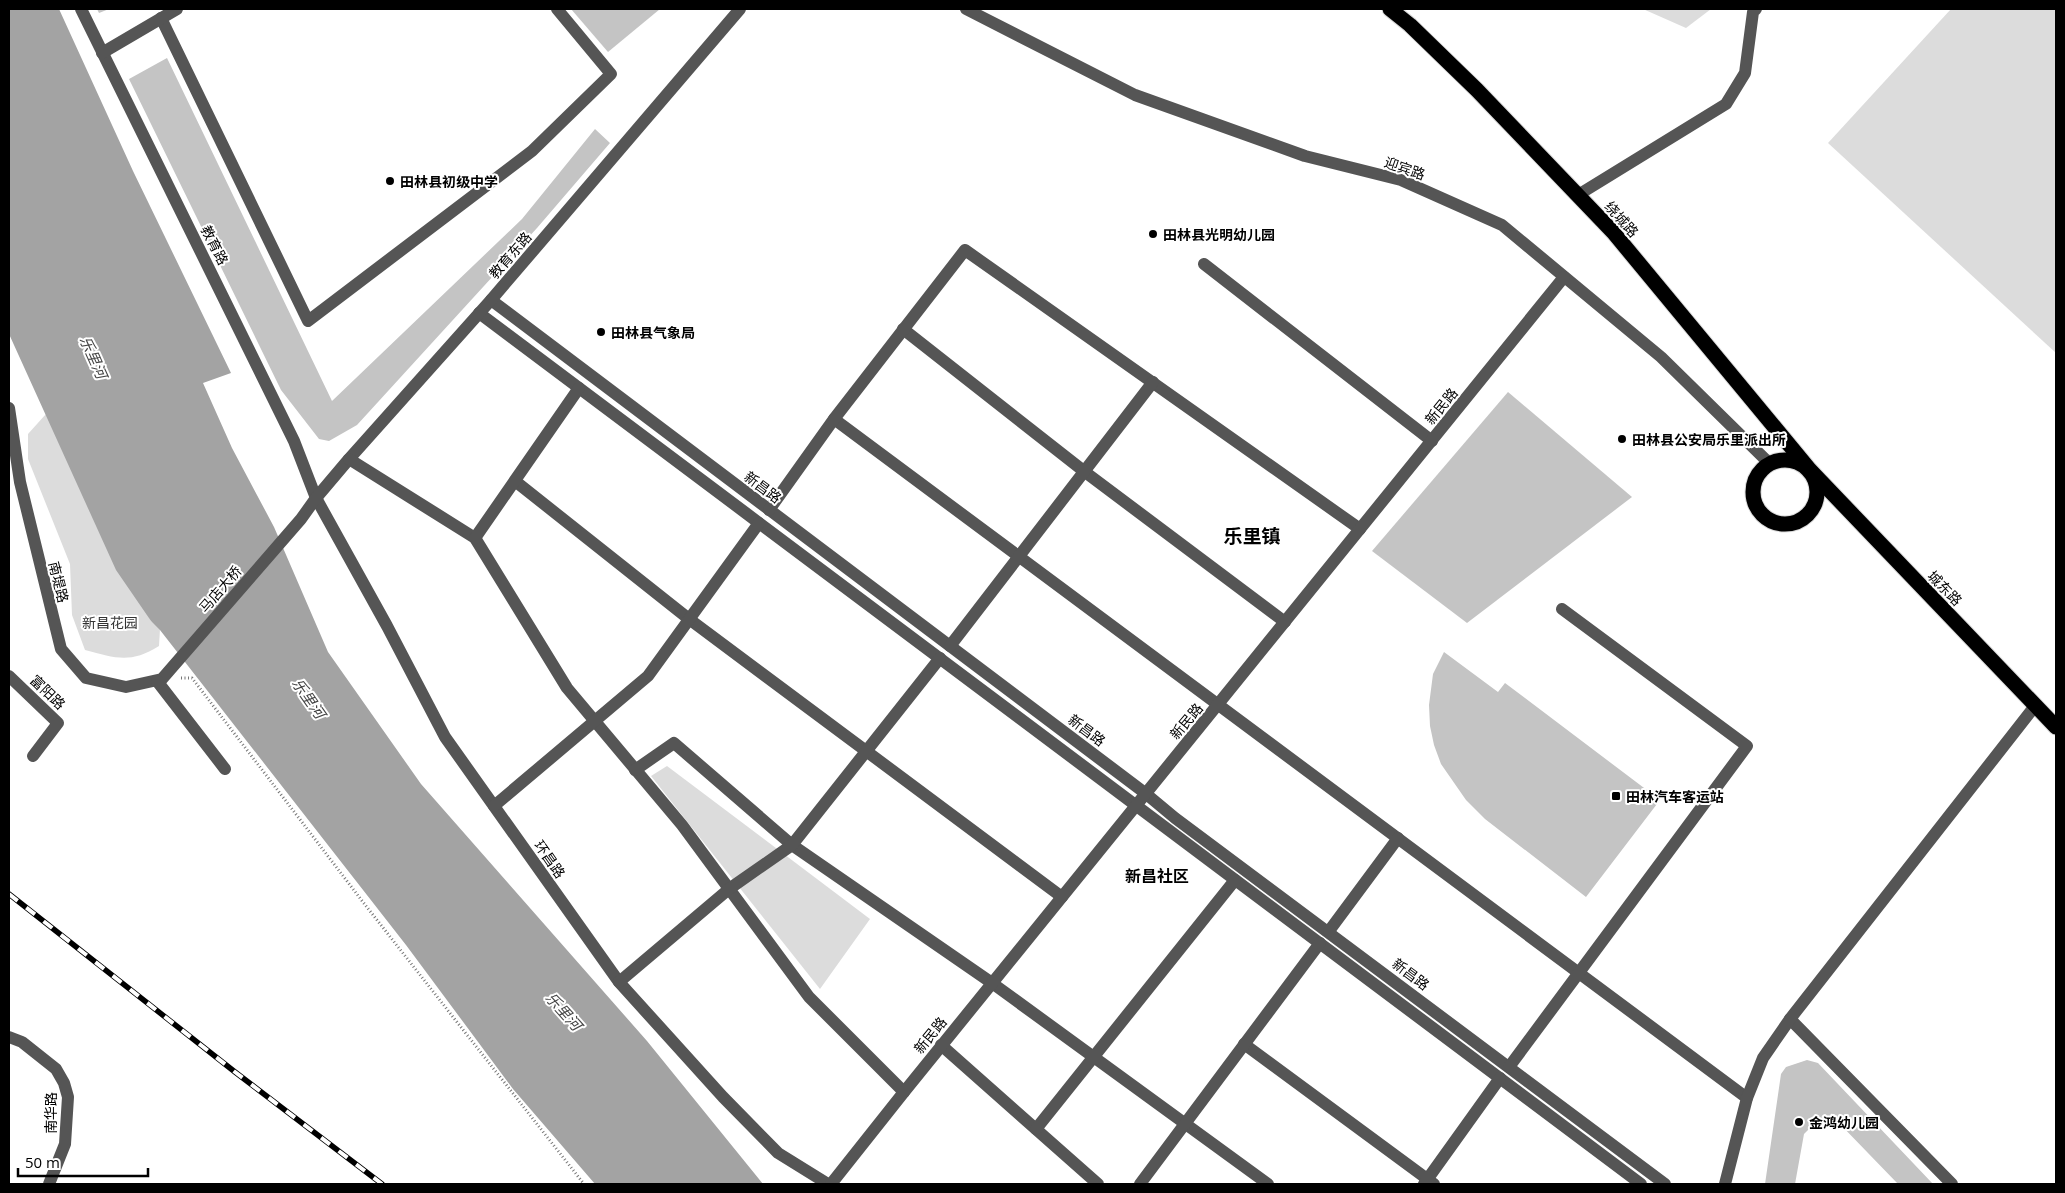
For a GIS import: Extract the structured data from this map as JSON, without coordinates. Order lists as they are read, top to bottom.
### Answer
{
  "streets": {
    "highway": ["绕城路", "城东路"],
    "street": [
      "迎宾路",
      "教育路",
      "教育东路",
      "新民路",
      "新昌路",
      "南堤路",
      "马店大桥",
      "富阳路",
      "环昌路",
      "南华路"
    ]
  },
  "crossings": [
    ["迎宾路", "绕城路"],
    ["迎宾路", "新民路"],
    ["迎宾路", "城东路"],
    ["绕城路", "城东路"],
    ["教育路", "教育东路"],
    ["教育路", "环昌路"],
    ["教育东路", "新昌路"],
    ["教育东路", "马店大桥"],
    ["教育东路", "环昌路"],
    ["新民路", "新昌路"],
    ["新民路", "环昌路"],
    ["南堤路", "马店大桥"]
  ],
  "districts": ["乐里镇", "新昌社区"],
  "water": ["乐里河"],
  "parks": ["新昌花园"],
  "places": {
    "other": [
      "田林县初级中学",
      "田林县光明幼儿园",
      "田林县气象局",
      "田林县公安局乐里派出所",
      "金鸿幼儿园"
    ],
    "transit": ["田林汽车客运站"]
  },
  "scale_bar": "50 m"
}
